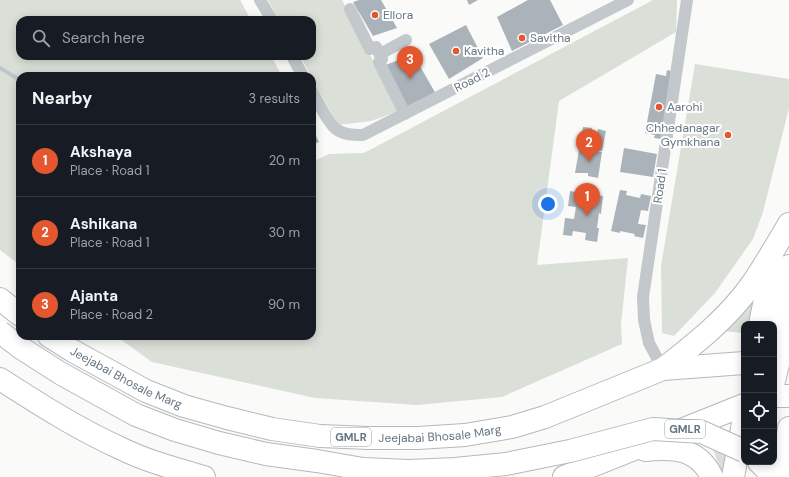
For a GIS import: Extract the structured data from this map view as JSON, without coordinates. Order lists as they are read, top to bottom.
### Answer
{
  "streets": {
    "highway": ["Jeejabai Bhosale Marg", "GMLR"],
    "street": ["Road 2", "Road 1"]
  },
  "crossings": [
    ["Road 1", "Jeejabai Bhosale Marg"]
  ],
  "places": [
    "Ellora",
    "Savitha",
    "Kavitha",
    "Aarohi",
    "Chhedanagar Gymkhana"
  ],
  "page": {
    "search": "Search here",
    "pins": ["3", "2", "1"],
    "heading": ["Nearby", "3 results"],
    "list": [
      {
        "mark": "1",
        "name": "Akshaya",
        "note": "Place · Road 1",
        "value": "20 m"
      },
      {
        "mark": "2",
        "name": "Ashikana",
        "note": "Place · Road 1",
        "value": "30 m"
      },
      {
        "mark": "3",
        "name": "Ajanta",
        "note": "Place · Road 2",
        "value": "90 m"
      }
    ],
    "map_buttons": ["+", "−"]
  }
}
